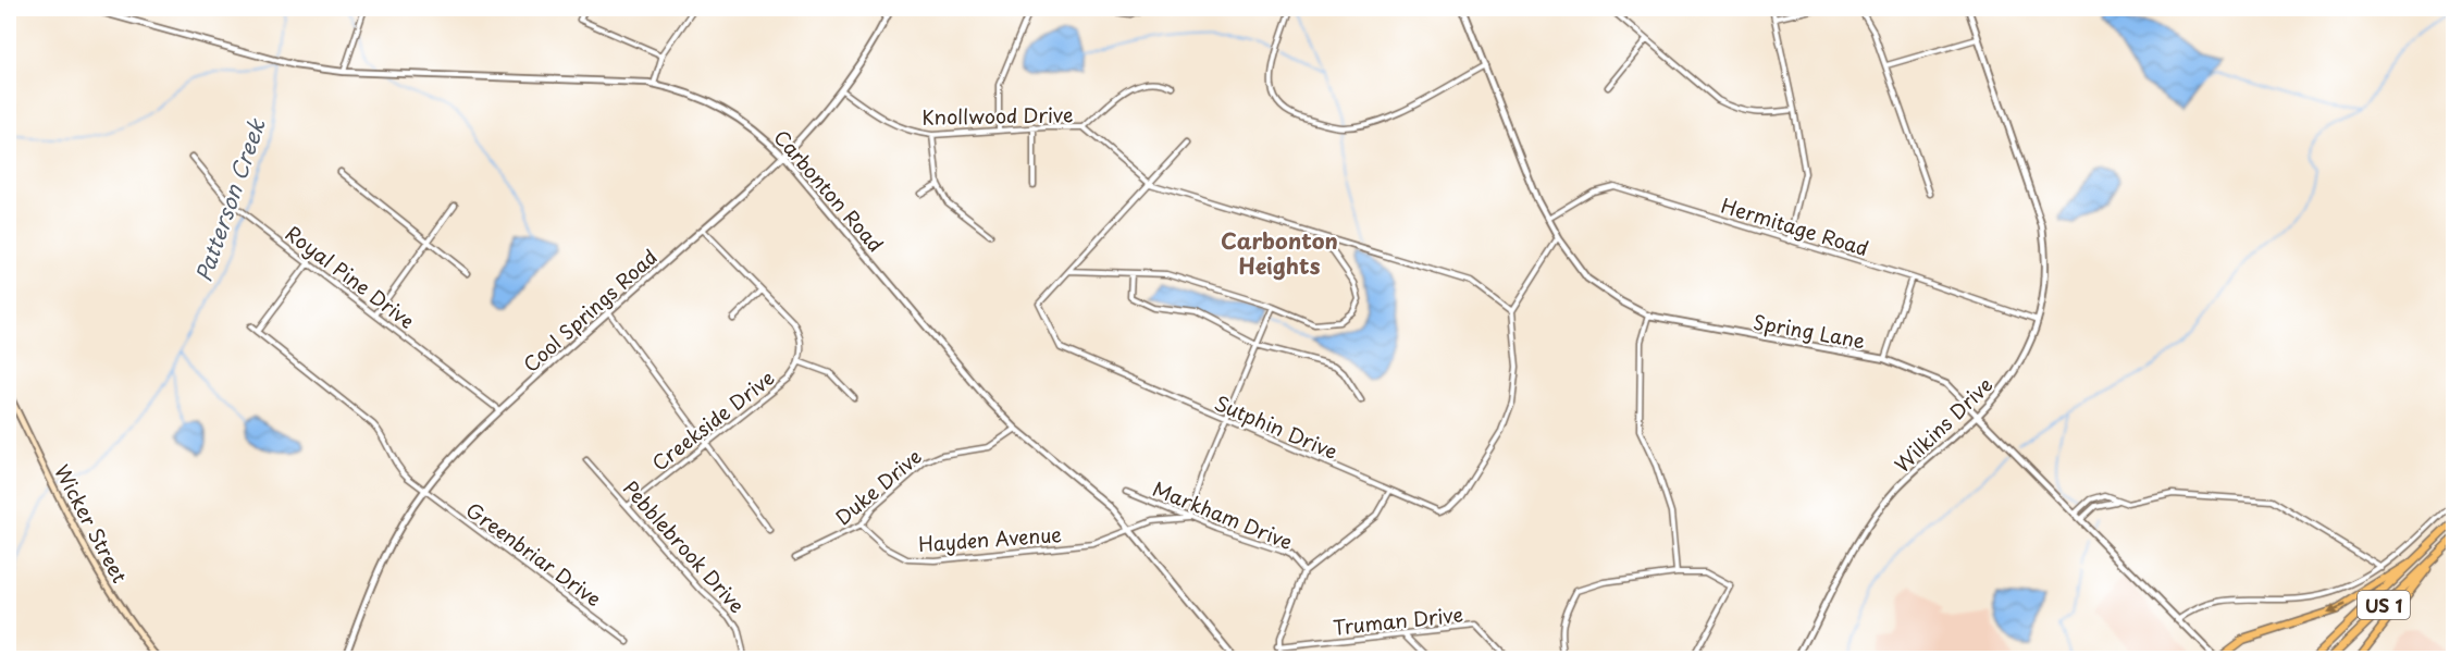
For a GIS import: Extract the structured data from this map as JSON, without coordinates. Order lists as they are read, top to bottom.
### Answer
{
  "streets": {
    "highway": ["US 1"],
    "main road": ["Wicker Street"],
    "street": [
      "Knollwood Drive",
      "Carbonton Road",
      "Hermitage Road",
      "Royal Pine Drive",
      "Cool Springs Road",
      "Spring Lane",
      "Creekside Drive",
      "Wilkins Drive",
      "Sutphin Drive",
      "Duke Drive",
      "Markham Drive",
      "Hayden Avenue",
      "Pebblebrook Drive",
      "Greenbriar Drive",
      "Truman Drive"
    ]
  },
  "crossings": [
    ["Knollwood Drive", "Cool Springs Road"],
    ["Knollwood Drive", "Sutphin Drive"],
    ["Carbonton Road", "Cool Springs Road"],
    ["Carbonton Road", "Duke Drive"],
    ["Carbonton Road", "Hayden Avenue"],
    ["Hermitage Road", "Spring Lane"],
    ["Hermitage Road", "Wilkins Drive"],
    ["Royal Pine Drive", "Cool Springs Road"],
    ["Cool Springs Road", "Greenbriar Drive"],
    ["Spring Lane", "Wilkins Drive"],
    ["Creekside Drive", "Pebblebrook Drive"],
    ["Duke Drive", "Hayden Avenue"],
    ["Markham Drive", "Hayden Avenue"]
  ],
  "districts": ["Carbonton Heights"],
  "water": ["Patterson Creek"]
}
